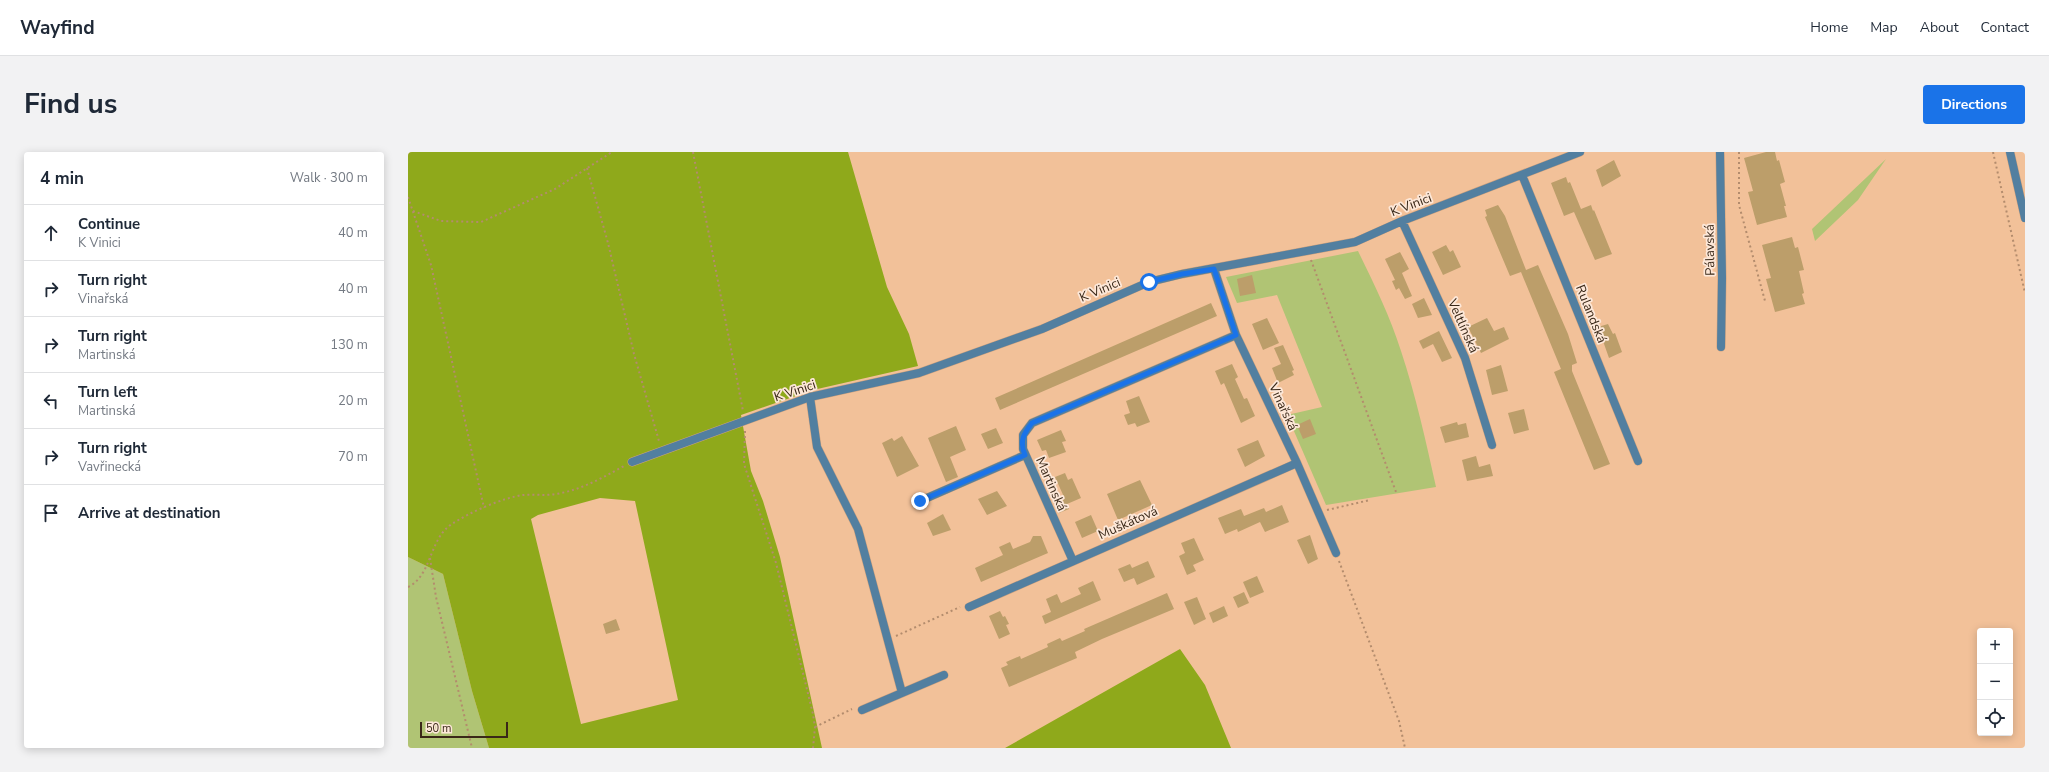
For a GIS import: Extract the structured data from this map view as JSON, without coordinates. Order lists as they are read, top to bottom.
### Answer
{
  "streets": {
    "street": [
      "K Vinici",
      "Pálavská",
      "Rulandská",
      "Veltlínská",
      "Vinařská",
      "Martinská",
      "Muškátová"
    ]
  },
  "crossings": [
    ["K Vinici", "Rulandská"],
    ["K Vinici", "Veltlínská"],
    ["K Vinici", "Vinařská"],
    ["Vinařská", "Martinská"],
    ["Vinařská", "Muškátová"],
    ["Martinská", "Muškátová"]
  ],
  "scale_bar": "50 m",
  "page": {
    "header": "Wayfind",
    "nav": [
      "Home",
      "Map",
      "About",
      "Contact"
    ],
    "title": "Find us",
    "buttons": "Directions",
    "heading": ["4 min", "Walk · 300 m"],
    "list": [
      ["Continue", "K Vinici", "40 m"],
      ["Turn right", "Vinařská", "40 m"],
      ["Turn right", "Martinská", "130 m"],
      ["Turn left", "Martinská", "20 m"],
      ["Turn right", "Vavřinecká", "70 m"],
      "Arrive at destination"
    ],
    "map_buttons": ["+", "−"],
    "scale": "50 m"
  }
}
